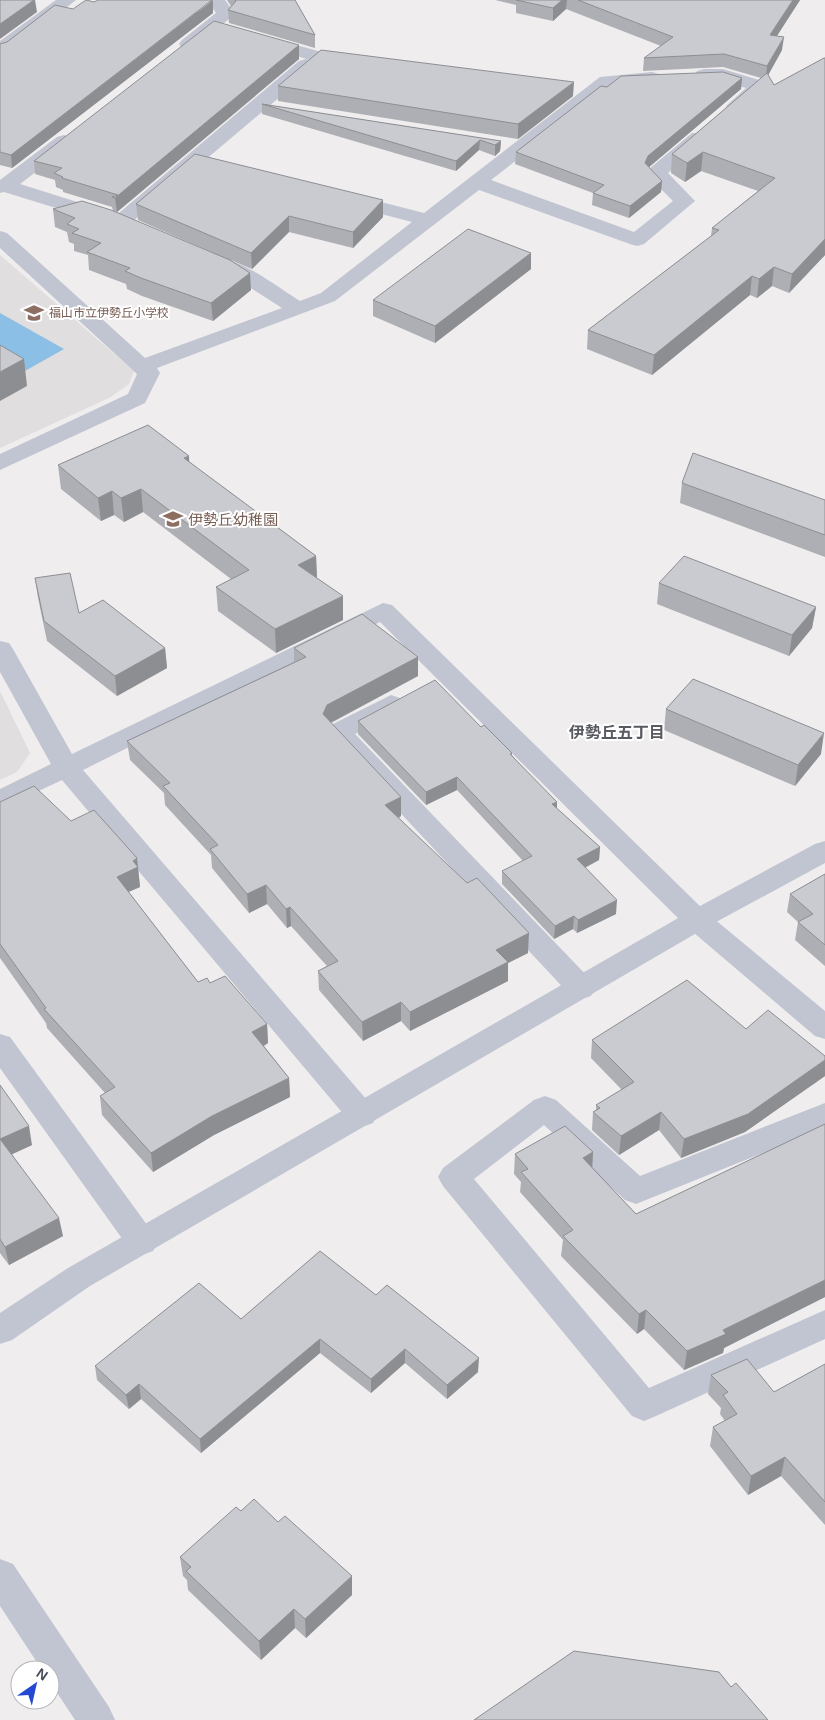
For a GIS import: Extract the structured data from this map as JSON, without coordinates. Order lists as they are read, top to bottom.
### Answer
{
  "districts": ["伊勢丘五丁目"],
  "places": {
    "school or university": ["福山市立伊勢丘小学校", "伊勢丘幼稚園"]
  },
  "north": "top right"
}
